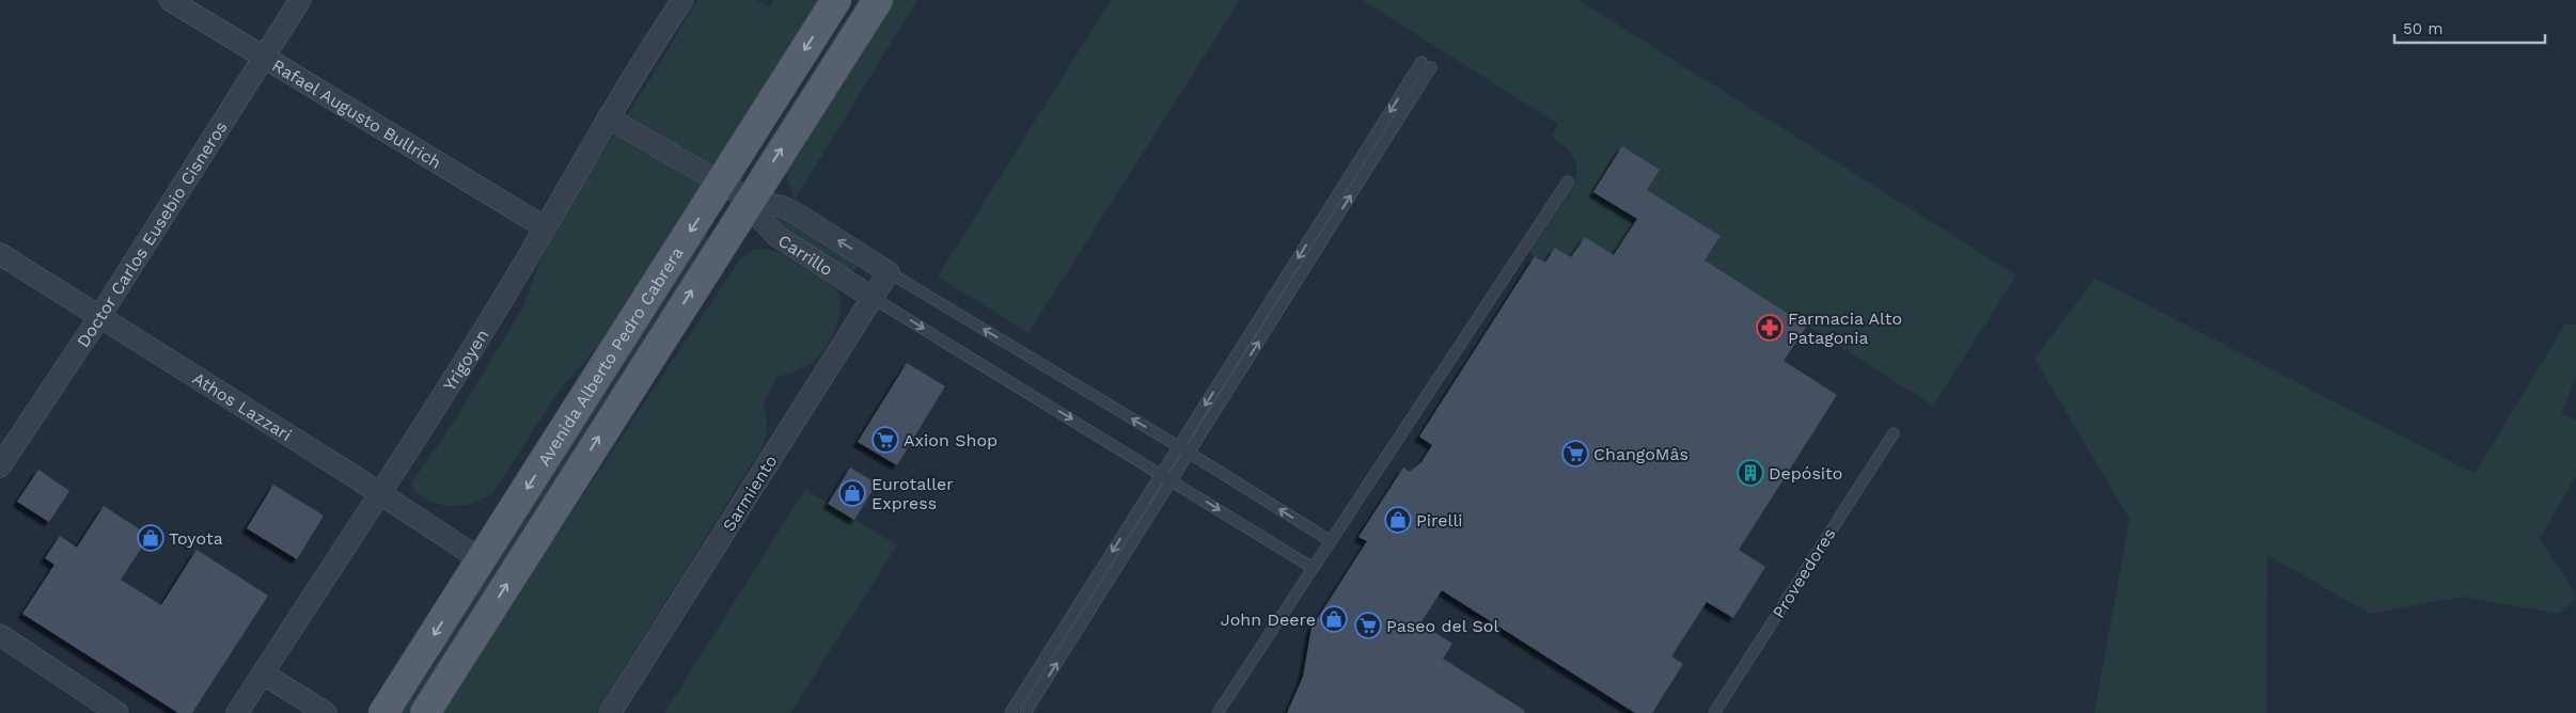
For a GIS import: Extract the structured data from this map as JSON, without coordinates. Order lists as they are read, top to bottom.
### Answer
{
  "streets": {
    "main road": ["Avenida Alberto Pedro Cabrera"],
    "street": [
      "Rafael Augusto Bullrich",
      "Doctor Carlos Eusebio Cisneros",
      "Carrillo",
      "Yrigoyen",
      "Athos Lazzari",
      "Sarmiento"
    ],
    "lane": ["Proveedores"]
  },
  "crossings": [
    ["Rafael Augusto Bullrich", "Doctor Carlos Eusebio Cisneros"],
    ["Rafael Augusto Bullrich", "Yrigoyen"],
    ["Doctor Carlos Eusebio Cisneros", "Athos Lazzari"],
    ["Carrillo", "Avenida Alberto Pedro Cabrera"],
    ["Carrillo", "Yrigoyen"],
    ["Carrillo", "Sarmiento"],
    ["Avenida Alberto Pedro Cabrera", "Athos Lazzari"],
    ["Yrigoyen", "Athos Lazzari"]
  ],
  "places": {
    "pharmacy": ["Farmacia Alto Patagonia"],
    "supermarket": ["Axion Shop", "ChangoMâs", "Paseo del Sol"],
    "building": ["Depósito"],
    "shop": [
      "Eurotaller Express",
      "Pirelli",
      "Toyota",
      "John Deere"
    ]
  },
  "scale_bar": "50 m"
}
